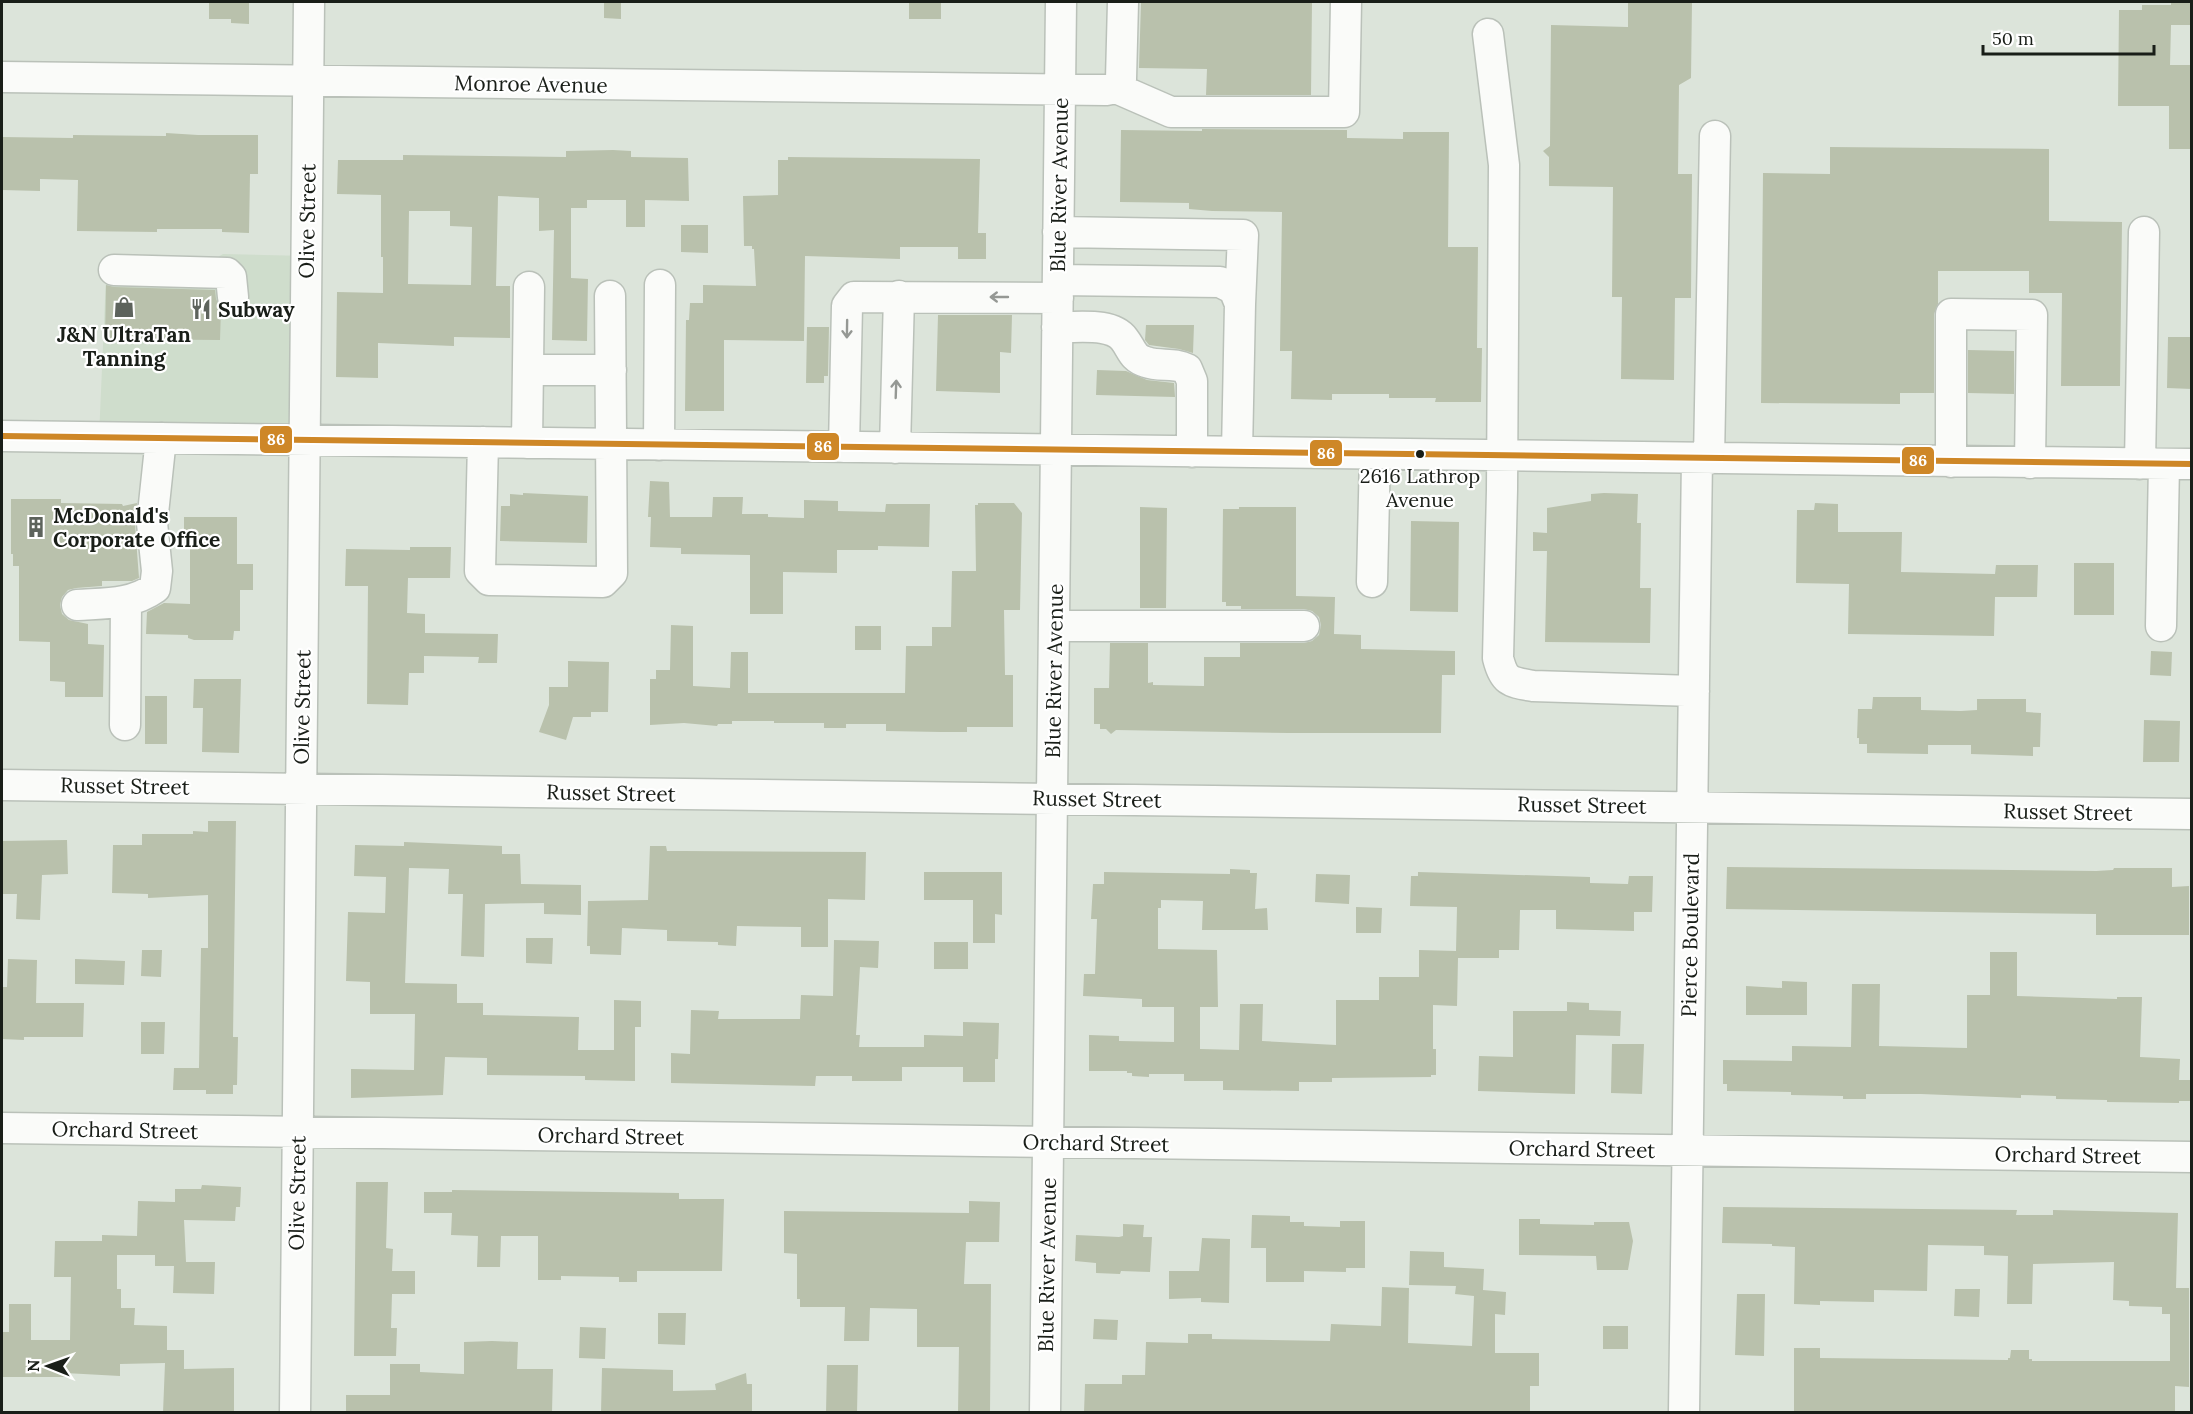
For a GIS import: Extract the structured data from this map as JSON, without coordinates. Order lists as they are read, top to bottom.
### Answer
{
  "streets": {
    "street": [
      "Monroe Avenue",
      "Blue River Avenue",
      "Olive Street",
      "Russet Street",
      "Pierce Boulevard",
      "Orchard Street"
    ]
  },
  "crossings": [
    ["Monroe Avenue", "Blue River Avenue"],
    ["Monroe Avenue", "Olive Street"],
    ["Blue River Avenue", "Russet Street"],
    ["Blue River Avenue", "Orchard Street"],
    ["Olive Street", "Russet Street"],
    ["Olive Street", "Orchard Street"],
    ["Russet Street", "Pierce Boulevard"],
    ["Pierce Boulevard", "Orchard Street"]
  ],
  "places": {
    "shop": ["J&N UltraTan Tanning"],
    "restaurant": ["Subway"],
    "other": ["2616 Lathrop Avenue"],
    "building": ["McDonald's Corporate Office"]
  },
  "lines": ["transit line 86"],
  "scale_bar": "50 m",
  "north": "left"
}
